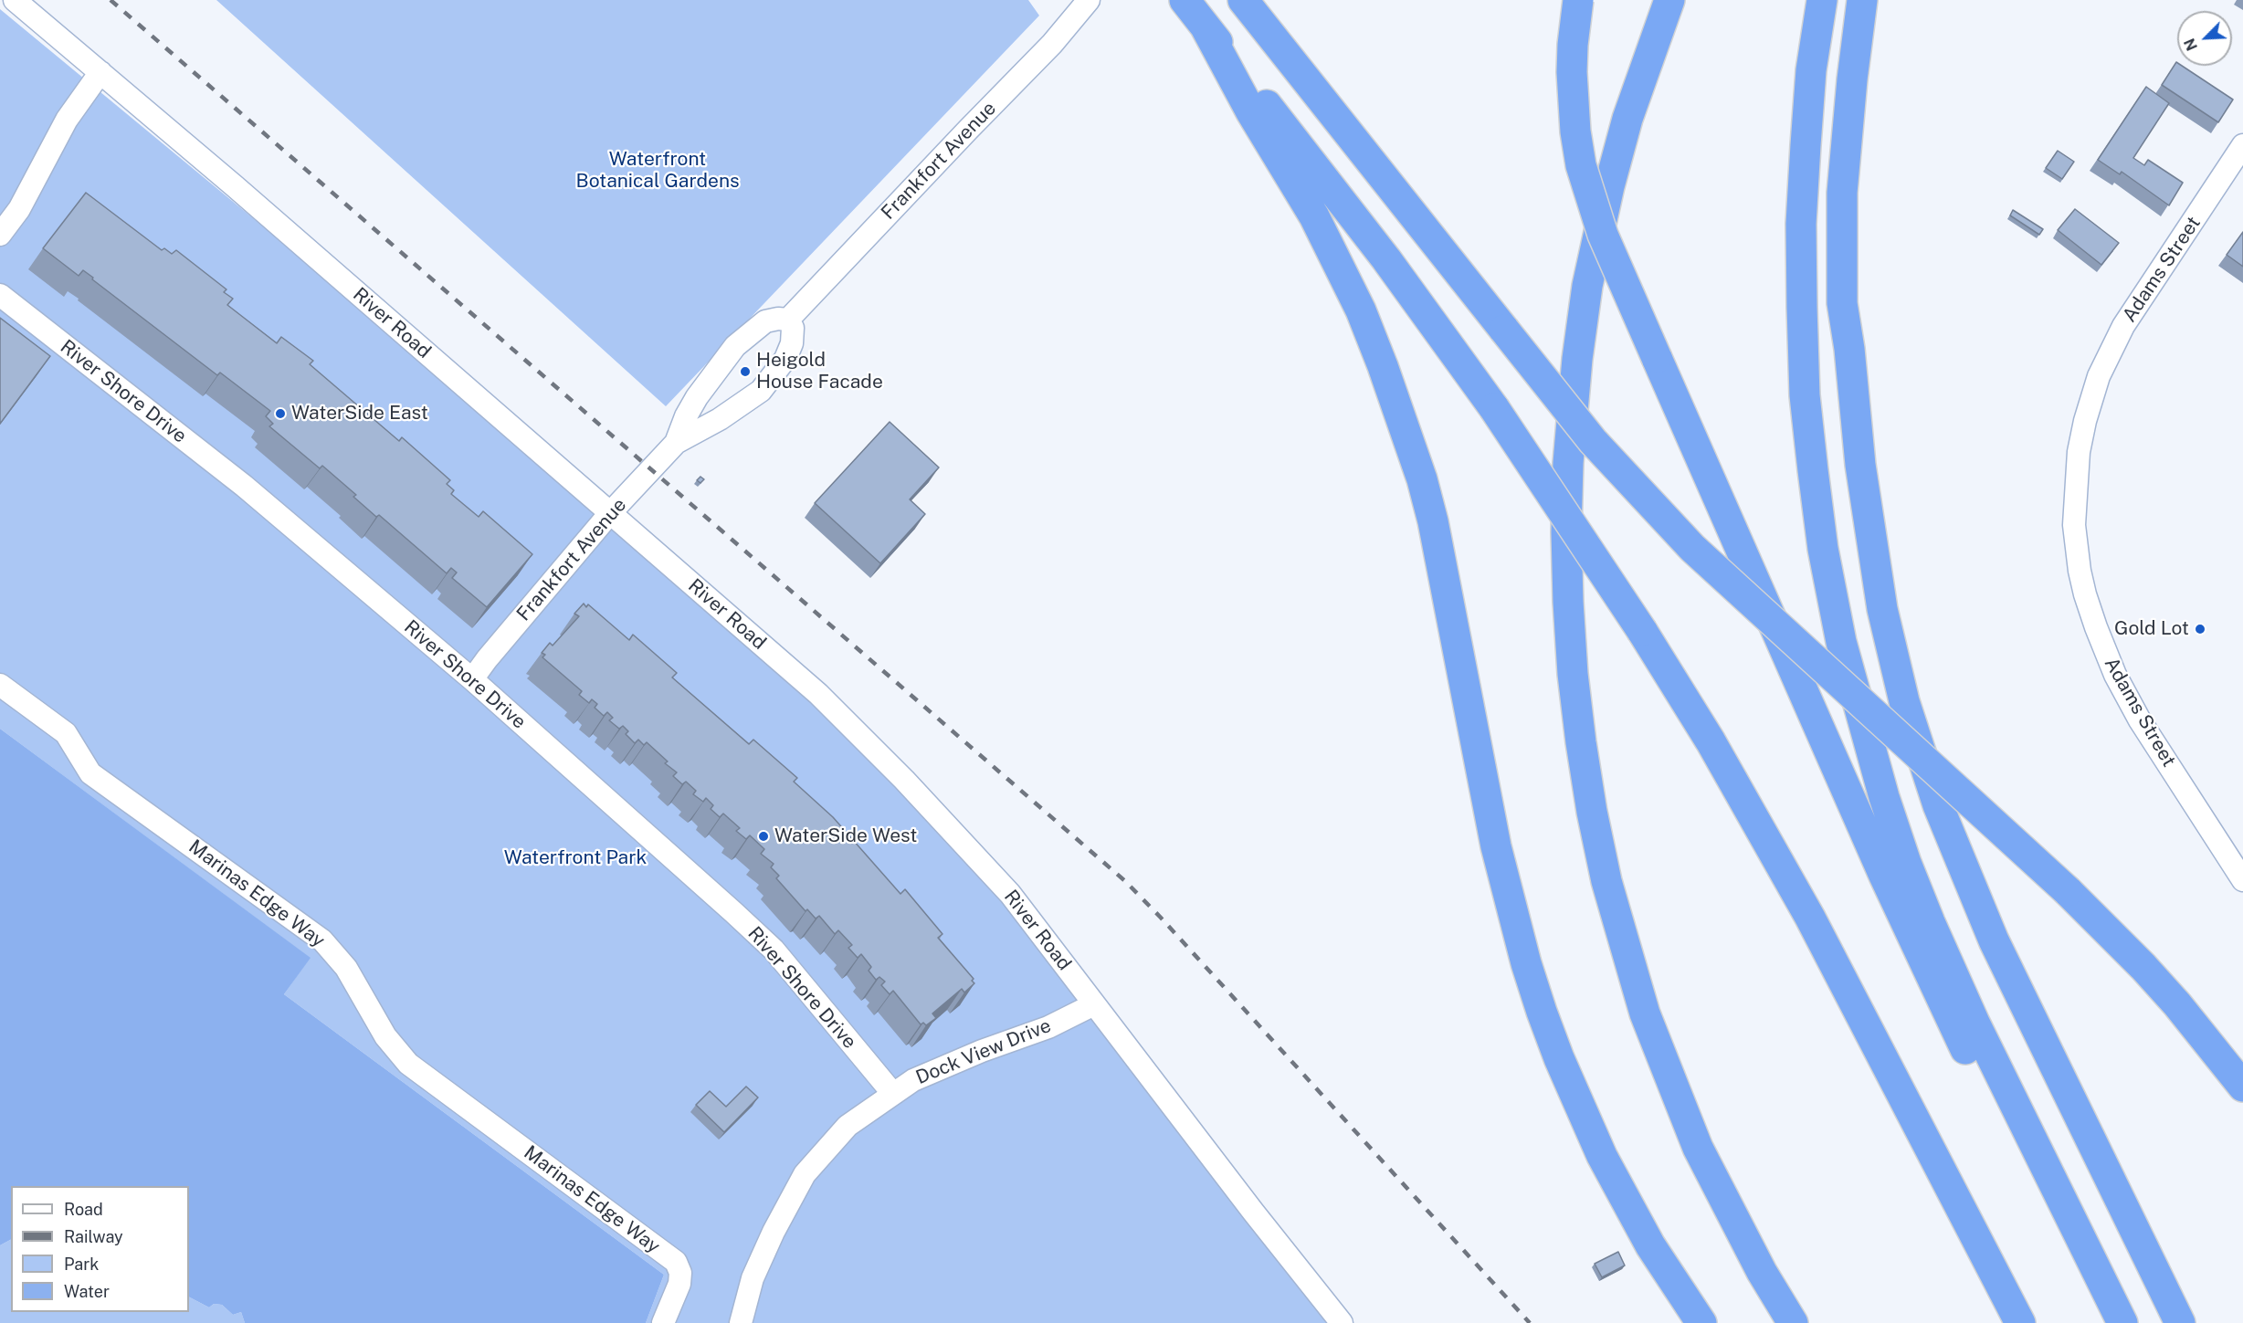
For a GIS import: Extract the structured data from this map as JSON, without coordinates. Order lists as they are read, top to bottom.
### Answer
{
  "streets": {
    "street": [
      "Frankfort Avenue",
      "Adams Street",
      "River Road",
      "River Shore Drive",
      "Marinas Edge Way",
      "Dock View Drive"
    ]
  },
  "crossings": [
    ["Frankfort Avenue", "River Road"],
    ["Frankfort Avenue", "River Shore Drive"],
    ["River Road", "Dock View Drive"],
    ["River Shore Drive", "Dock View Drive"]
  ],
  "parks": ["Waterfront Botanical Gardens", "Waterfront Park"],
  "places": [
    "Heigold House Facade",
    "WaterSide East",
    "Gold Lot",
    "WaterSide West"
  ],
  "legend": [
    "Road",
    "Railway",
    "Park",
    "Water"
  ],
  "north": "bottom left"
}
